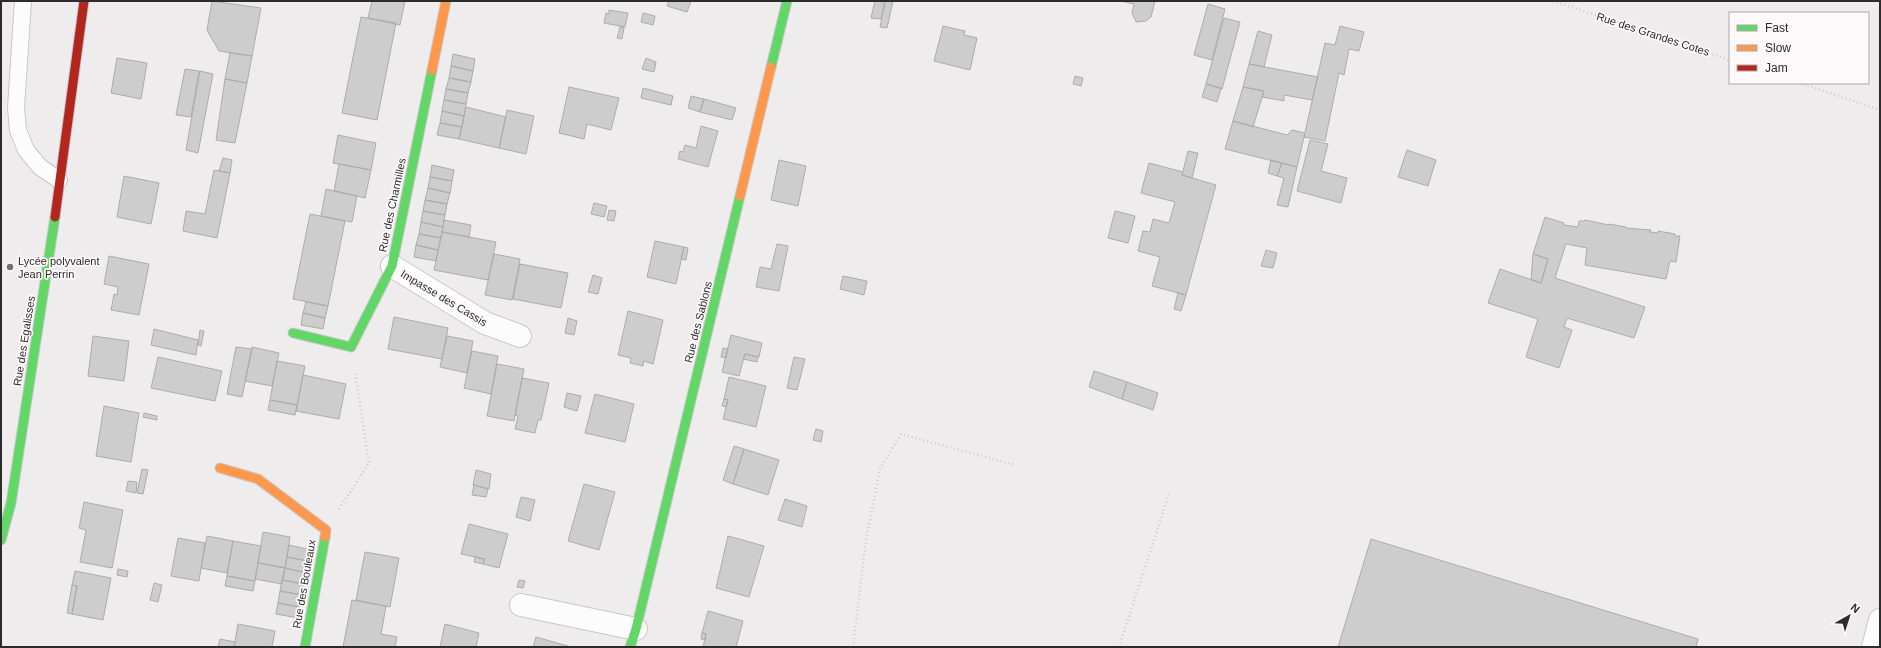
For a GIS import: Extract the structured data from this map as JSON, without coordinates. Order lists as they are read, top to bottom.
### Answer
{
  "streets": {
    "street": [
      "Rue des Charmilles",
      "Impasse des Cassis",
      "Rue des Sablons",
      "Rue des Egalisses",
      "Rue des Bouleaux"
    ],
    "path": ["Rue des Grandes Cotes"]
  },
  "crossings": [
    ["Rue des Charmilles", "Impasse des Cassis"]
  ],
  "places": ["Lycée polyvalent Jean Perrin"],
  "legend": ["Fast", "Slow", "Jam"],
  "north": "top right"
}
